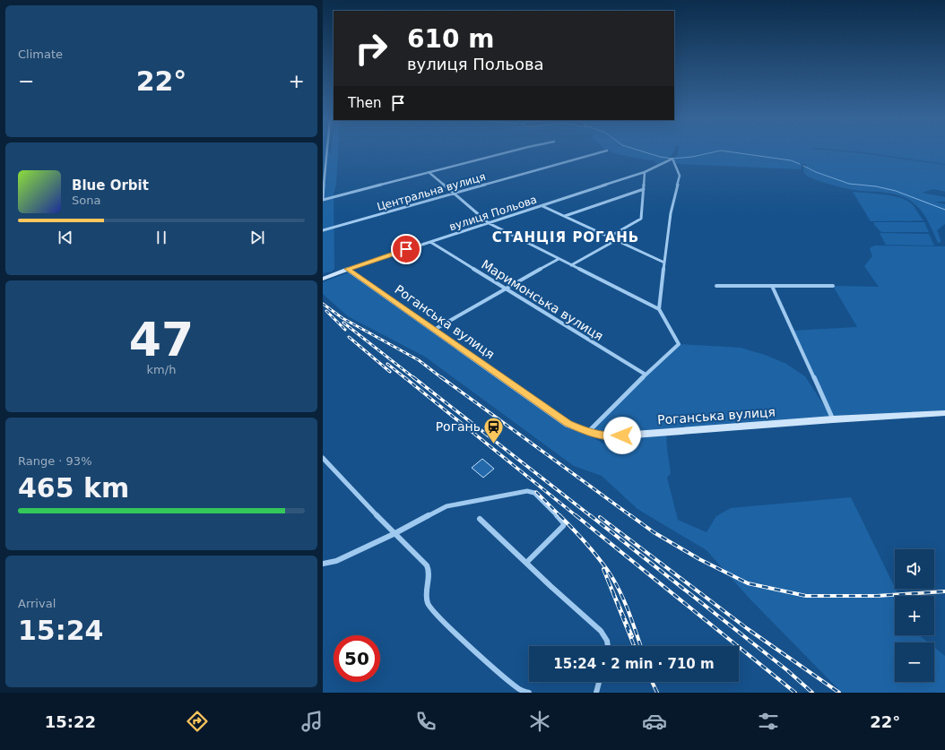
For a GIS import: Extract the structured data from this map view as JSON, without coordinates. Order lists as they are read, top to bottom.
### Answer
{
  "streets": {
    "street": [
      "Центральна вулиця",
      "вулиця Польова",
      "Маримонська вулиця",
      "Роганська вулиця"
    ]
  },
  "crossings": [
    ["вулиця Польова", "Маримонська вулиця"],
    ["вулиця Польова", "Роганська вулиця"]
  ],
  "districts": ["СТАНЦІЯ РОГАНЬ"],
  "places": {
    "station": ["Рогань"]
  },
  "page": {
    "tile": [
      "Climate",
      ["47", "km/h"],
      ["Range · 93%", "465 km"],
      ["Arrival", "15:24"]
    ],
    "turn": ["610 m", "вулиця Польова"],
    "heat": ["−", "22°", "+"],
    "then": "Then",
    "song": ["Blue Orbit", "Sona"],
    "map_buttons": ["+", "−"],
    "limit": "50",
    "trip": "15:24 · 2 min · 710 m",
    "tabs": ["15:22", "22°"]
  }
}
